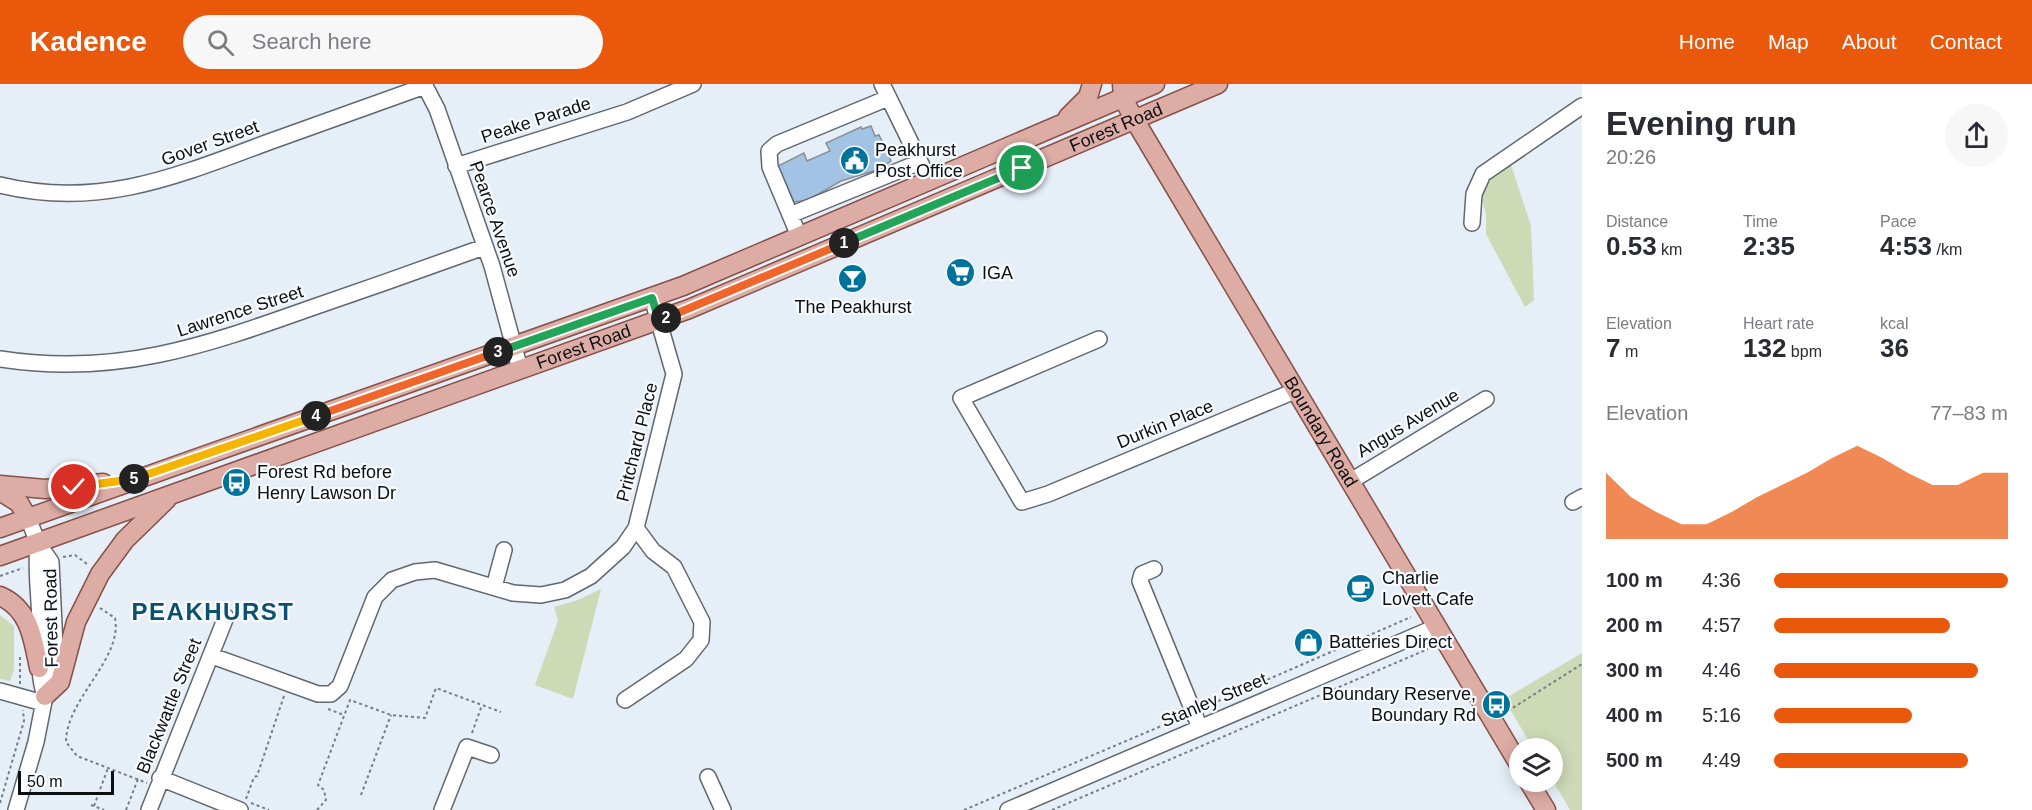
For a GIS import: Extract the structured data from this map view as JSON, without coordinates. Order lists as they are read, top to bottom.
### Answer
{
  "streets": {
    "main road": ["Forest Road", "Boundary Road"],
    "street": [
      "Peake Parade",
      "Gover Street",
      "Pearce Avenue",
      "Lawrence Street",
      "Angus Avenue",
      "Durkin Place",
      "Pritchard Place",
      "Stanley Street",
      "Blackwattle Street"
    ]
  },
  "crossings": [
    ["Peake Parade", "Pearce Avenue"],
    ["Forest Road", "Pearce Avenue"],
    ["Forest Road", "Boundary Road"],
    ["Forest Road", "Pritchard Place"],
    ["Gover Street", "Pearce Avenue"],
    ["Pearce Avenue", "Lawrence Street"],
    ["Angus Avenue", "Boundary Road"],
    ["Durkin Place", "Boundary Road"],
    ["Boundary Road", "Stanley Street"],
    ["Pritchard Place", "Blackwattle Street"]
  ],
  "districts": ["PEAKHURST"],
  "places": {
    "public building": ["Peakhurst Post Office"],
    "supermarket": ["IGA"],
    "bar": ["The Peakhurst"],
    "bus stop": ["Forest Rd before Henry Lawson Dr", "Boundary Reserve, Boundary Rd"],
    "cafe": ["Charlie Lovett Cafe"],
    "shop": ["Batteries Direct"]
  },
  "scale_bar": "50 m",
  "page": {
    "header": "Kadence",
    "search": "Search here",
    "nav": [
      "Home",
      "Map",
      "About",
      "Contact"
    ],
    "heading": ["Evening run", "20:26"],
    "stats": [
      ["Distance", "0.53 km"],
      ["Time", "2:35"],
      ["Pace", "4:53 /km"],
      ["Elevation", "7 m"],
      ["Heart rate", "132 bpm"],
      ["kcal", "36"]
    ],
    "pins": [
      "1",
      "2",
      "3",
      "4",
      "5"
    ],
    "chart": ["Elevation", "77–83 m"],
    "list": [
      {
        "name": "100 m",
        "note": "4:36"
      },
      {
        "name": "200 m",
        "note": "4:57"
      },
      {
        "name": "300 m",
        "note": "4:46"
      },
      {
        "name": "400 m",
        "note": "5:16"
      },
      {
        "name": "500 m",
        "note": "4:49"
      }
    ],
    "scale": "50 m"
  }
}
